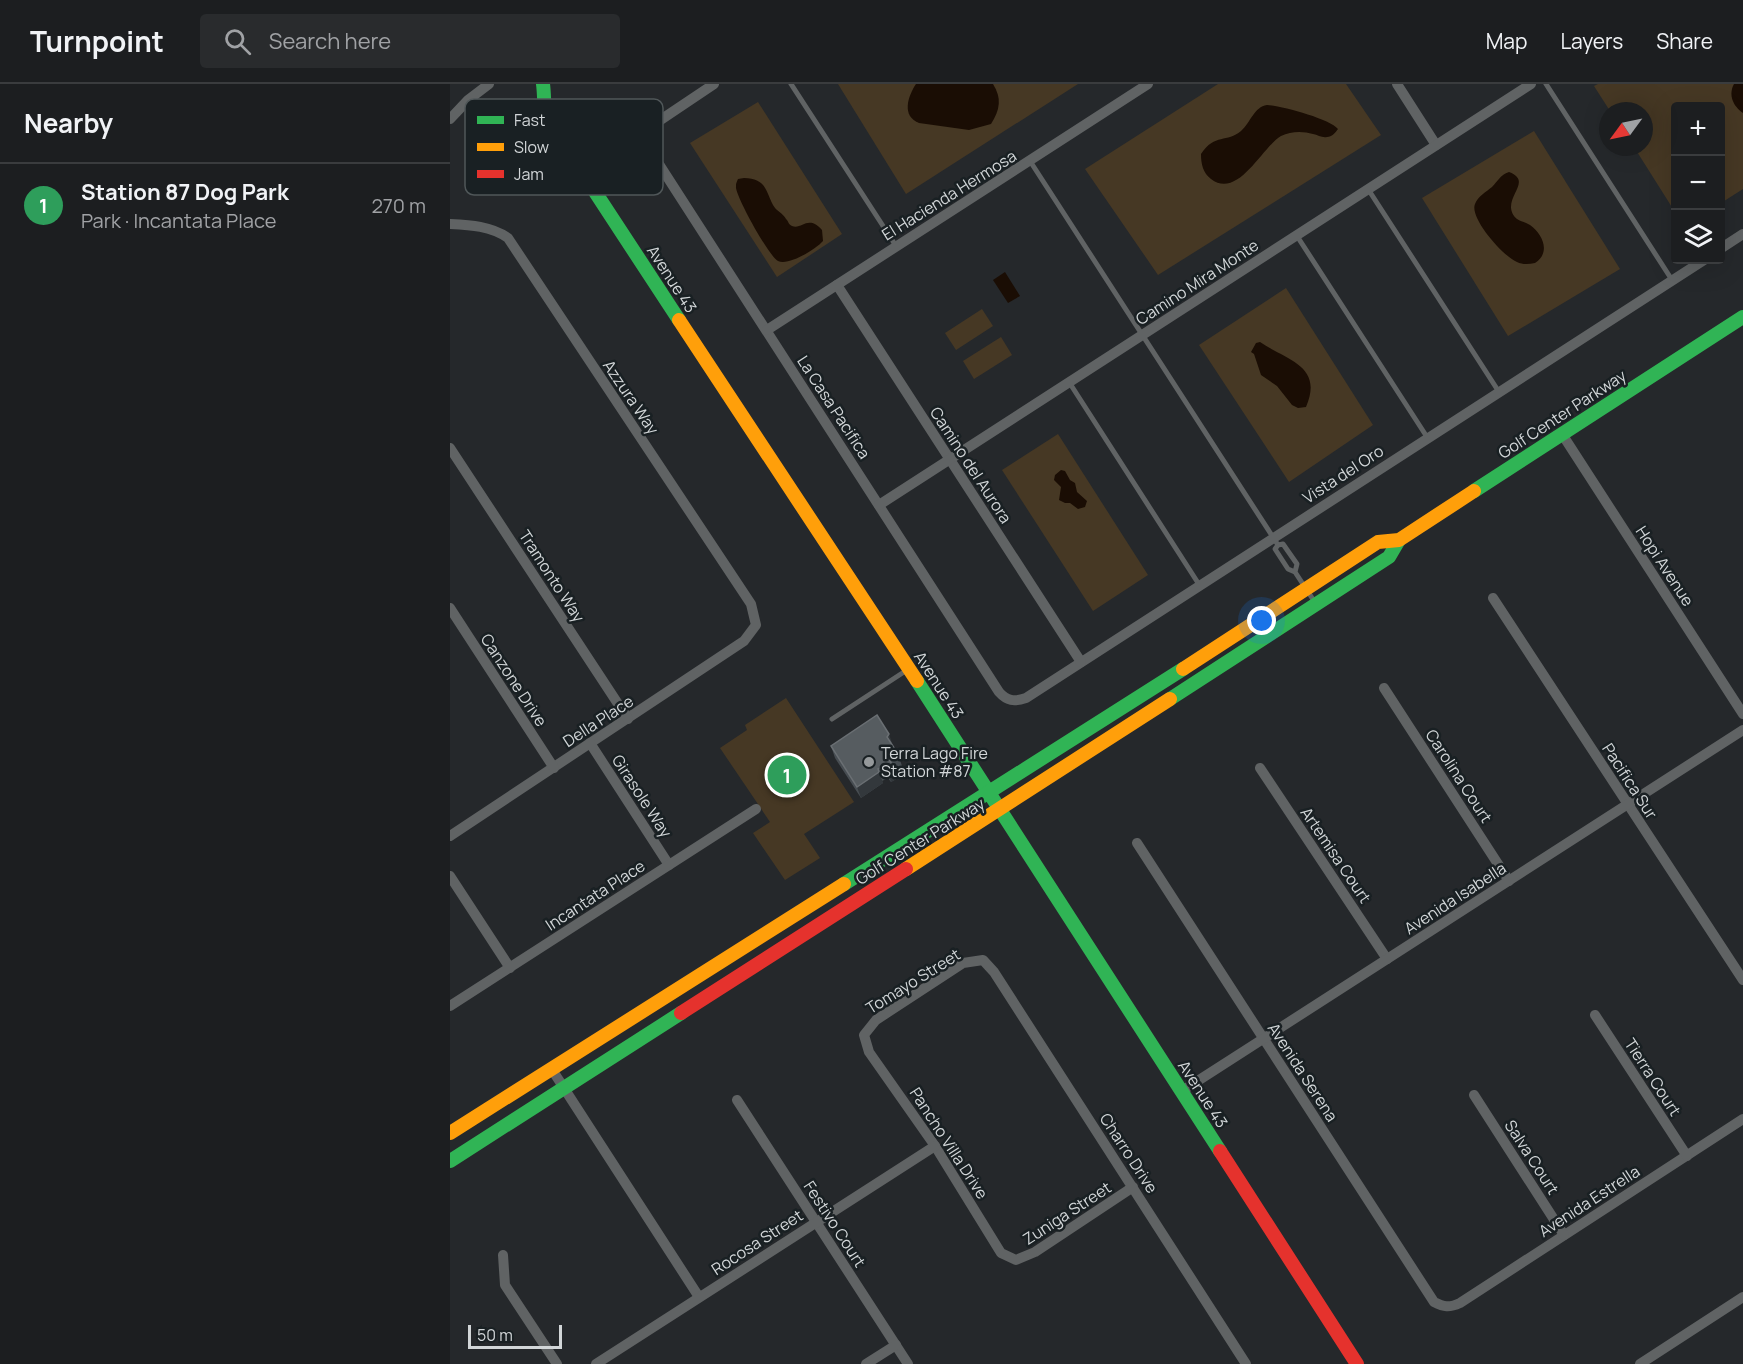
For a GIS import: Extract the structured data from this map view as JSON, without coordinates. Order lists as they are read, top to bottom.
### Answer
{
  "streets": {
    "main road": ["Avenue 43", "Golf Center Parkway"],
    "street": [
      "El Hacienda Hermosa",
      "Camino Mira Monte",
      "Azzura Way",
      "La Casa Pacifica",
      "Camino del Aurora",
      "Vista del Oro",
      "Hopi Avenue",
      "Tramonto Way",
      "Canzone Drive",
      "Della Place",
      "Carolina Court",
      "Pacifica Sur",
      "Girasole Way",
      "Artemisa Court",
      "Incantata Place",
      "Avenida Isabella",
      "Tomayo Street",
      "Avenida Serena",
      "Tierra Court",
      "Pancho Villa Drive",
      "Charro Drive",
      "Salva Court",
      "Avenida Estrella",
      "Zuniga Street",
      "Festivo Court",
      "Rocosa Street"
    ]
  },
  "crossings": [
    ["El Hacienda Hermosa", "La Casa Pacifica"],
    ["El Hacienda Hermosa", "Camino del Aurora"],
    ["Avenue 43", "Golf Center Parkway"],
    ["Avenue 43", "Avenida Isabella"],
    ["Camino Mira Monte", "La Casa Pacifica"],
    ["Camino Mira Monte", "Camino del Aurora"],
    ["Azzura Way", "Della Place"],
    ["La Casa Pacifica", "Vista del Oro"],
    ["Golf Center Parkway", "Hopi Avenue"],
    ["Camino del Aurora", "Vista del Oro"],
    ["Tramonto Way", "Della Place"],
    ["Canzone Drive", "Della Place"],
    ["Della Place", "Girasole Way"],
    ["Carolina Court", "Avenida Isabella"],
    ["Pacifica Sur", "Avenida Isabella"],
    ["Girasole Way", "Incantata Place"],
    ["Artemisa Court", "Avenida Isabella"],
    ["Avenida Isabella", "Avenida Serena"],
    ["Tomayo Street", "Pancho Villa Drive"],
    ["Tomayo Street", "Charro Drive"],
    ["Avenida Serena", "Avenida Estrella"],
    ["Tierra Court", "Avenida Estrella"],
    ["Pancho Villa Drive", "Zuniga Street"],
    ["Pancho Villa Drive", "Rocosa Street"],
    ["Charro Drive", "Zuniga Street"],
    ["Salva Court", "Avenida Estrella"],
    ["Festivo Court", "Rocosa Street"]
  ],
  "places": ["Terra Lago Fire Station #87"],
  "legend": ["Fast", "Slow", "Jam"],
  "scale_bar": "50 m",
  "north": "bottom left",
  "page": {
    "header": "Turnpoint",
    "search": "Search here",
    "nav": ["Map", "Layers", "Share"],
    "heading": "Nearby",
    "map_buttons": ["+", "−"],
    "list": [
      {
        "mark": "1",
        "name": "Station 87 Dog Park",
        "note": "Park · Incantata Place",
        "value": "270 m"
      }
    ],
    "pins": "1",
    "scale": "50 m"
  }
}
